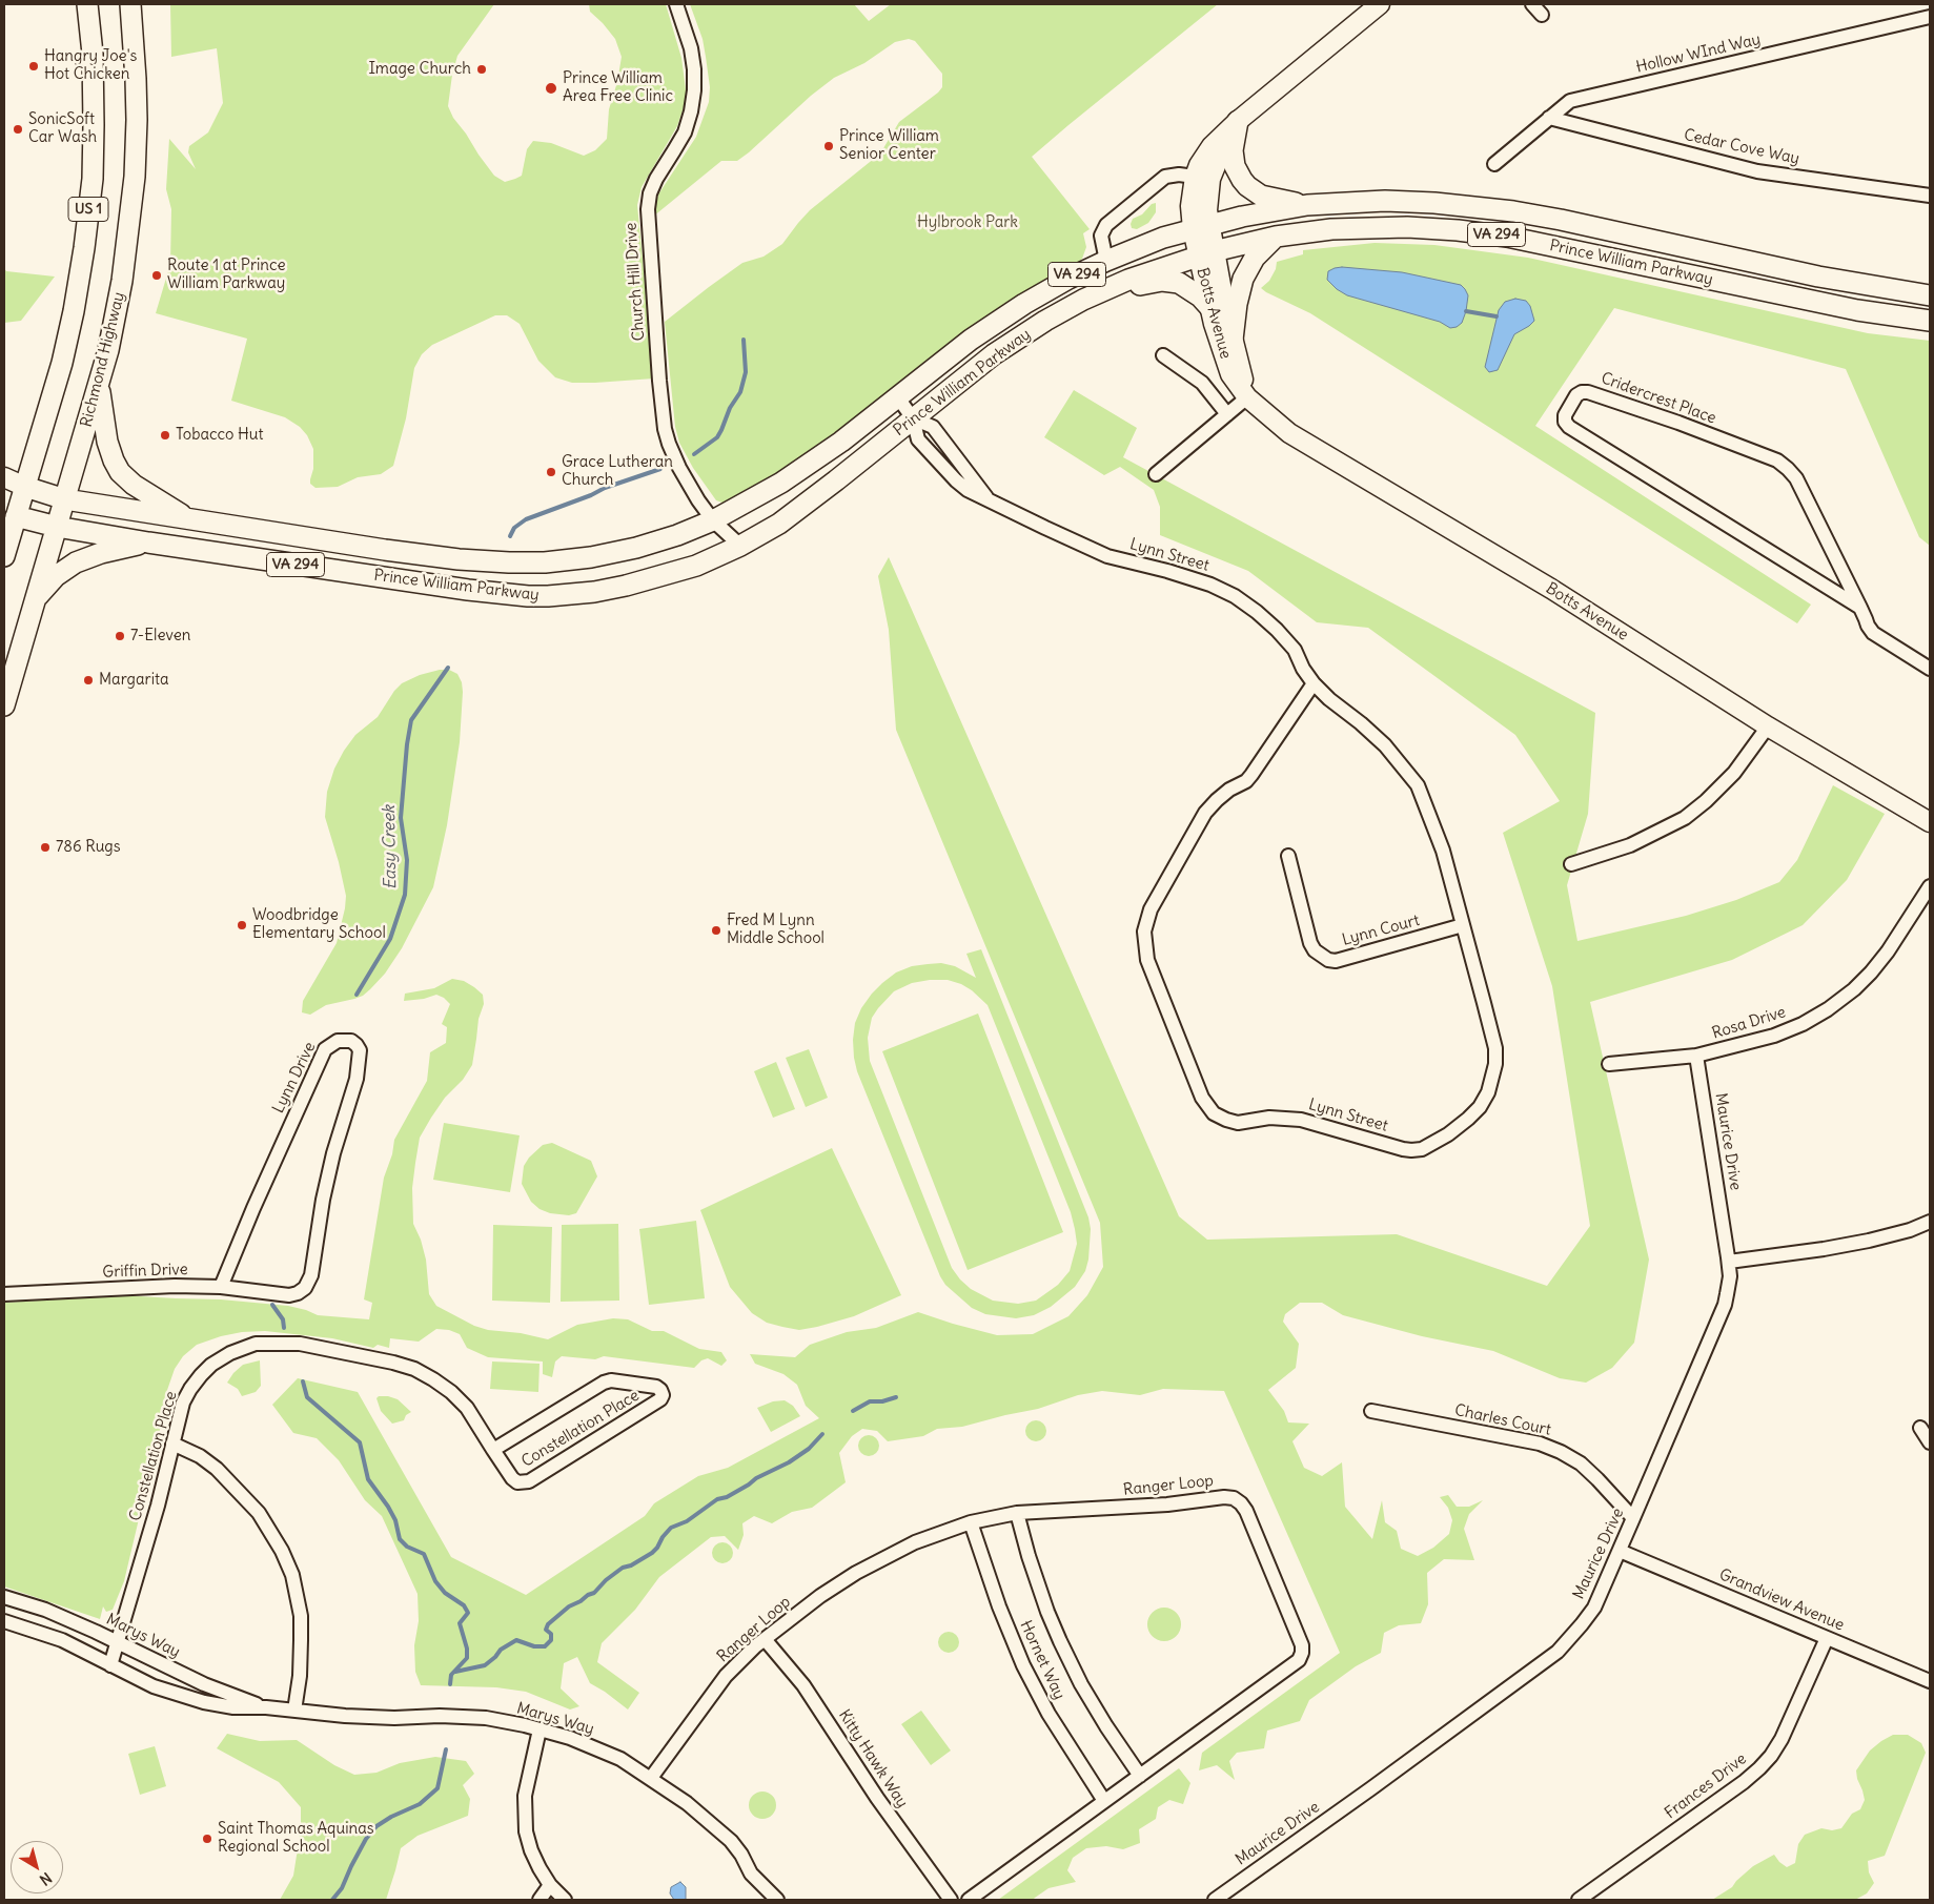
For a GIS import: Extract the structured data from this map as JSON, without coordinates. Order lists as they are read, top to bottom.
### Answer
{
  "streets": {
    "main road": [
      "US 1",
      "VA 294",
      "Prince William Parkway",
      "Richmond Highway"
    ],
    "street": [
      "Hollow WInd Way",
      "Cedar Cove Way",
      "Church Hill Drive",
      "Botts Avenue",
      "Cridercrest Place",
      "Lynn Street",
      "Lynn Court",
      "Rosa Drive",
      "Lynn Drive",
      "Maurice Drive",
      "Griffin Drive",
      "Charles Court",
      "Constellation Place",
      "Ranger Loop",
      "Grandview Avenue",
      "Marys Way",
      "Hornet Way",
      "Kitty Hawk Way",
      "Frances Drive"
    ]
  },
  "crossings": [
    ["Hollow WInd Way", "Cedar Cove Way"],
    ["US 1", "Prince William Parkway"],
    ["Prince William Parkway", "Church Hill Drive"],
    ["Prince William Parkway", "Botts Avenue"],
    ["Prince William Parkway", "Richmond Highway"],
    ["Prince William Parkway", "Lynn Street"],
    ["Lynn Street", "Lynn Court"],
    ["Rosa Drive", "Maurice Drive"],
    ["Lynn Drive", "Griffin Drive"],
    ["Maurice Drive", "Charles Court"],
    ["Maurice Drive", "Grandview Avenue"],
    ["Constellation Place", "Marys Way"],
    ["Ranger Loop", "Marys Way"],
    ["Ranger Loop", "Hornet Way"],
    ["Ranger Loop", "Kitty Hawk Way"],
    ["Grandview Avenue", "Frances Drive"]
  ],
  "water": ["Easy Creek"],
  "parks": ["Hylbrook Park"],
  "places": [
    "Hangry Joe's Hot Chicken",
    "Image Church",
    "Prince William Area Free Clinic",
    "SonicSoft Car Wash",
    "Prince William Senior Center",
    "Route 1 at Prince William Parkway",
    "Tobacco Hut",
    "Grace Lutheran Church",
    "7-Eleven",
    "Margarita",
    "786 Rugs",
    "Woodbridge Elementary School",
    "Fred M Lynn Middle School",
    "Saint Thomas Aquinas Regional School"
  ],
  "north": "bottom right"
}
